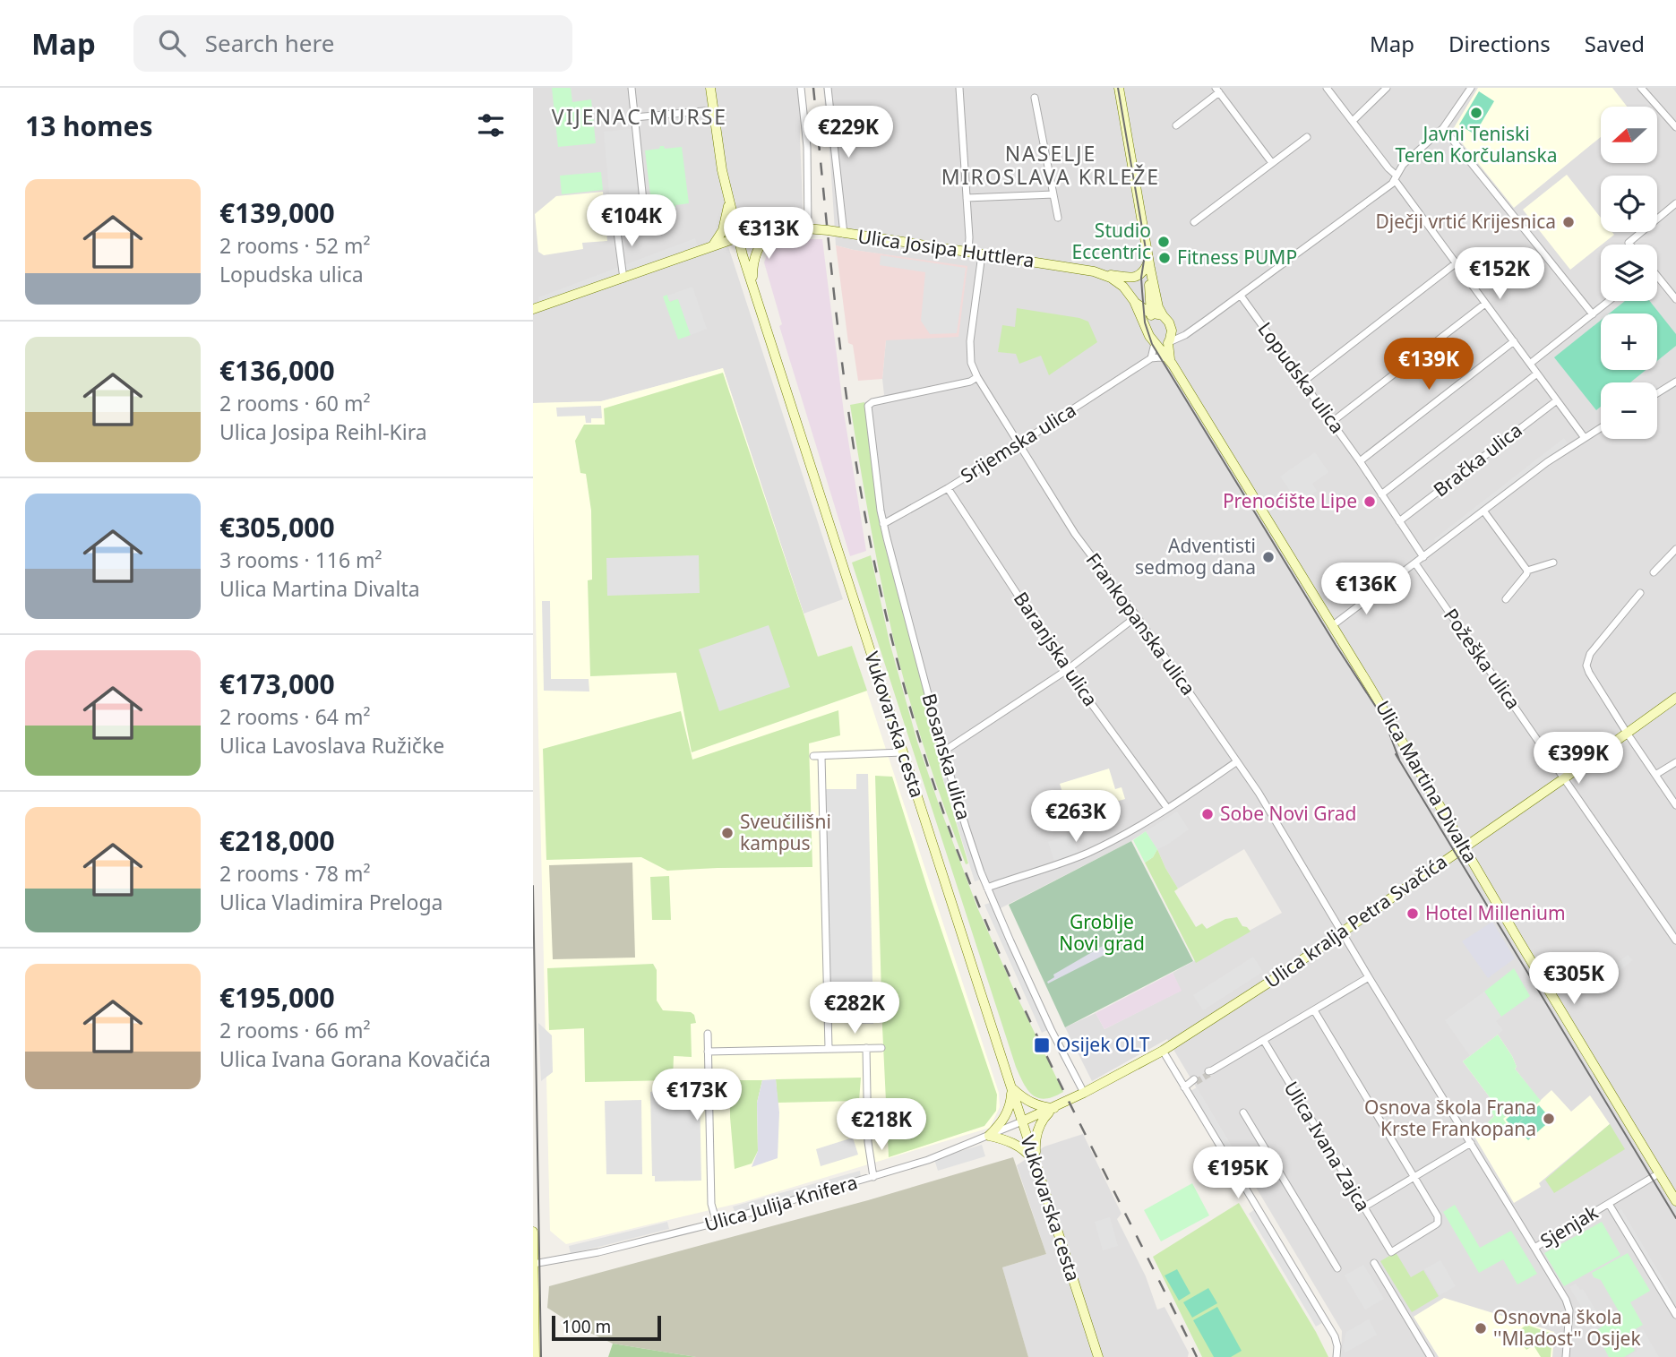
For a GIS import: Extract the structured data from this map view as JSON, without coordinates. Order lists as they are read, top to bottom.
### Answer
{
  "streets": {
    "main road": [
      "Ulica Josipa Huttlera",
      "Vukovarska cesta",
      "Ulica Martina Divalta",
      "Ulica kralja Petra Svačića"
    ],
    "street": [
      "Lopudska ulica",
      "Srijemska ulica",
      "Bračka ulica",
      "Frankopanska ulica",
      "Baranjska ulica",
      "Požeška ulica",
      "Bosanska ulica",
      "Ulica Ivana Zajca",
      "Ulica Julija Knifera",
      "Sjenjak"
    ]
  },
  "crossings": [
    ["Ulica Josipa Huttlera", "Frankopanska ulica"],
    ["Ulica Josipa Huttlera", "Vukovarska cesta"],
    ["Ulica Josipa Huttlera", "Ulica Martina Divalta"],
    ["Lopudska ulica", "Bračka ulica"],
    ["Srijemska ulica", "Frankopanska ulica"],
    ["Srijemska ulica", "Baranjska ulica"],
    ["Srijemska ulica", "Bosanska ulica"],
    ["Frankopanska ulica", "Bosanska ulica"],
    ["Frankopanska ulica", "Ulica kralja Petra Svačića"],
    ["Frankopanska ulica", "Sjenjak"],
    ["Požeška ulica", "Ulica kralja Petra Svačića"],
    ["Vukovarska cesta", "Ulica kralja Petra Svačića"],
    ["Vukovarska cesta", "Ulica Julija Knifera"],
    ["Bosanska ulica", "Ulica kralja Petra Svačića"],
    ["Ulica Martina Divalta", "Ulica kralja Petra Svačića"],
    ["Ulica Martina Divalta", "Sjenjak"],
    ["Ulica kralja Petra Svačića", "Ulica Julija Knifera"]
  ],
  "districts": ["VIJENAC MURSE", "NASELJE MIROSLAVA KRLEŽE"],
  "parks": ["Groblje Novi grad"],
  "places": {
    "other": [
      "Javni Teniski Teren Korčulanska",
      "Dječji vrtić Krijesnica",
      "Studio Eccentric",
      "Fitness PUMP",
      "Prenoćište Lipe",
      "Adventisti sedmog dana",
      "Sobe Novi Grad",
      "Sveučilišni kampus",
      "Hotel Millenium",
      "Osnova škola Frana Krste Frankopana",
      "Osnovna škola ''Mladost'' Osijek"
    ],
    "transit": ["Osijek OLT"]
  },
  "scale_bar": "100 m",
  "north": "left",
  "page": {
    "header": "Map",
    "search": "Search here",
    "nav": ["Map", "Directions", "Saved"],
    "heading": "13 homes",
    "price": [
      "€229K",
      "€104K",
      "€313K",
      "€152K",
      "€139K",
      "€136K",
      "€399K",
      "€263K",
      "€305K",
      "€282K",
      "€173K",
      "€218K",
      "€195K"
    ],
    "map_buttons": ["+", "−"],
    "list": [
      {
        "name": "€139,000",
        "note": "2 rooms · 52 m² · Lopudska ulica"
      },
      {
        "name": "€136,000",
        "note": "2 rooms · 60 m² · Ulica Josipa Reihl-Kira"
      },
      {
        "name": "€305,000",
        "note": "3 rooms · 116 m² · Ulica Martina Divalta"
      },
      {
        "name": "€173,000",
        "note": "2 rooms · 64 m² · Ulica Lavoslava Ružičke"
      },
      {
        "name": "€218,000",
        "note": "2 rooms · 78 m² · Ulica Vladimira Preloga"
      },
      {
        "name": "€195,000",
        "note": "2 rooms · 66 m² · Ulica Ivana Gorana Kovačića"
      }
    ],
    "scale": "100 m"
  }
}
